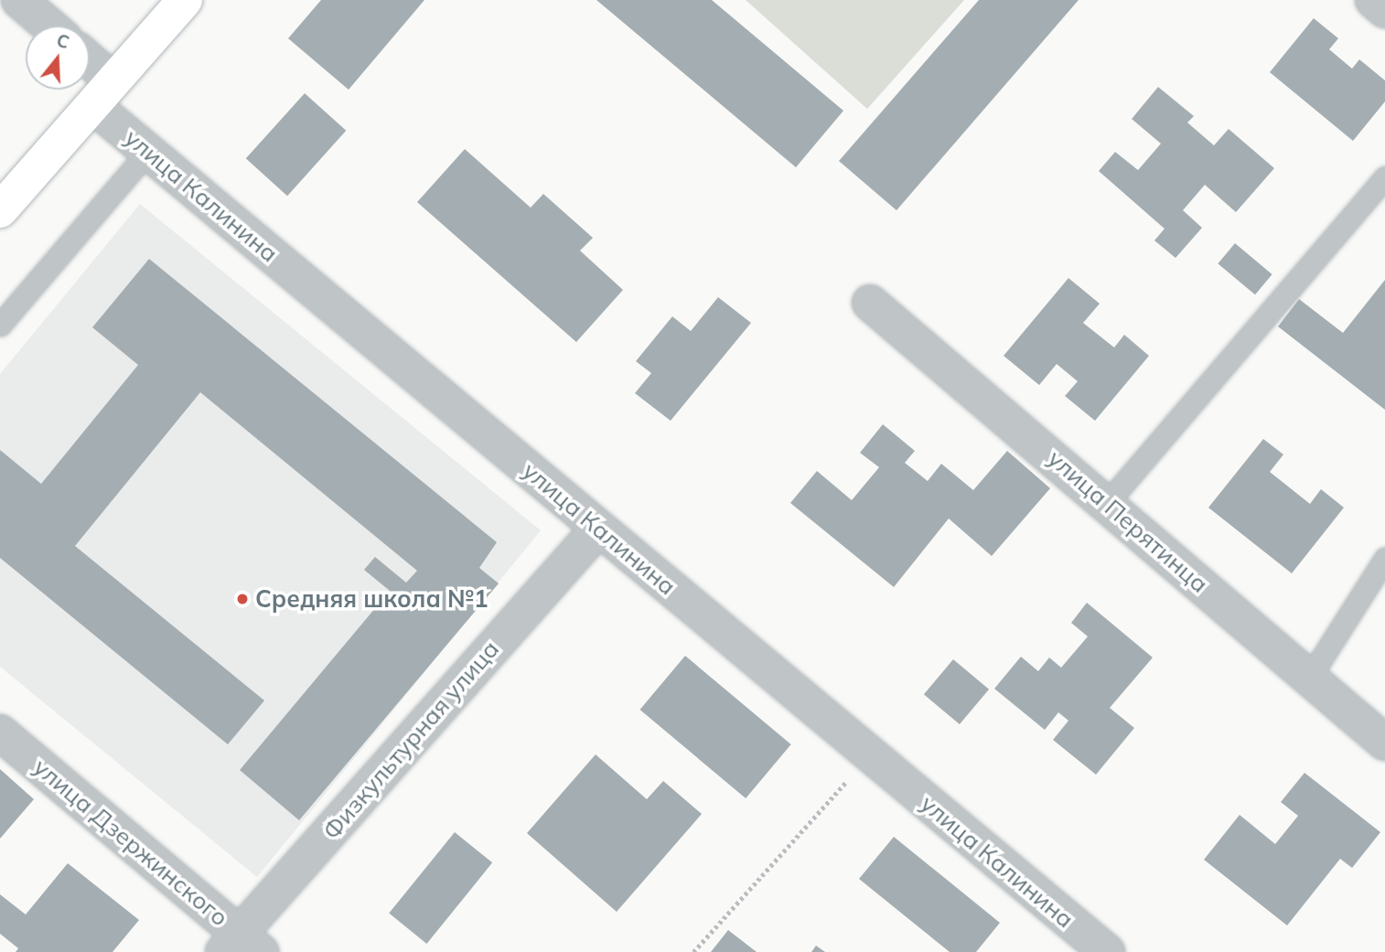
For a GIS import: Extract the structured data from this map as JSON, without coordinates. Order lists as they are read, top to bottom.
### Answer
{
  "streets": {
    "street": [
      "улица Калинина",
      "улица Перятинца",
      "Физкультурная улица",
      "улица Дзержинского"
    ]
  },
  "crossings": [
    ["улица Калинина", "Физкультурная улица"],
    ["Физкультурная улица", "улица Дзержинского"]
  ],
  "places": ["Средняя школа №1"],
  "north": "top"
}
